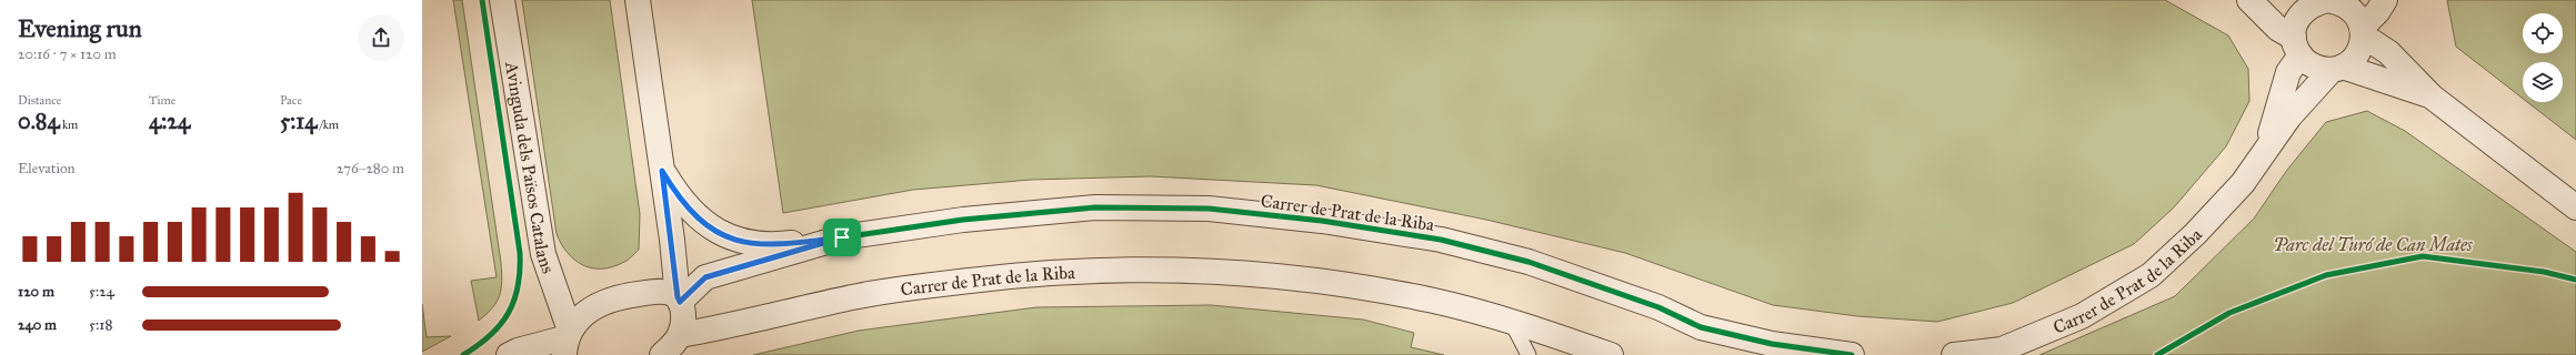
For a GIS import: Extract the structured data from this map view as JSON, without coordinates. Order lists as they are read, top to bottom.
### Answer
{
  "streets": {
    "street": ["Avinguda dels Països Catalans", "Carrer de Prat de la Riba"]
  },
  "parks": ["Parc del Turó de Can Mates"],
  "page": {
    "heading": ["Evening run", "20:16 · 7 × 120 m"],
    "stats": [
      ["Distance", "0.84 km"],
      ["Time", "4:24"],
      ["Pace", "5:14 /km"]
    ],
    "chart": ["Elevation", "276–280 m"],
    "list": [
      {
        "name": "120 m",
        "note": "5:24"
      },
      {
        "name": "240 m",
        "note": "5:18"
      }
    ]
  }
}
